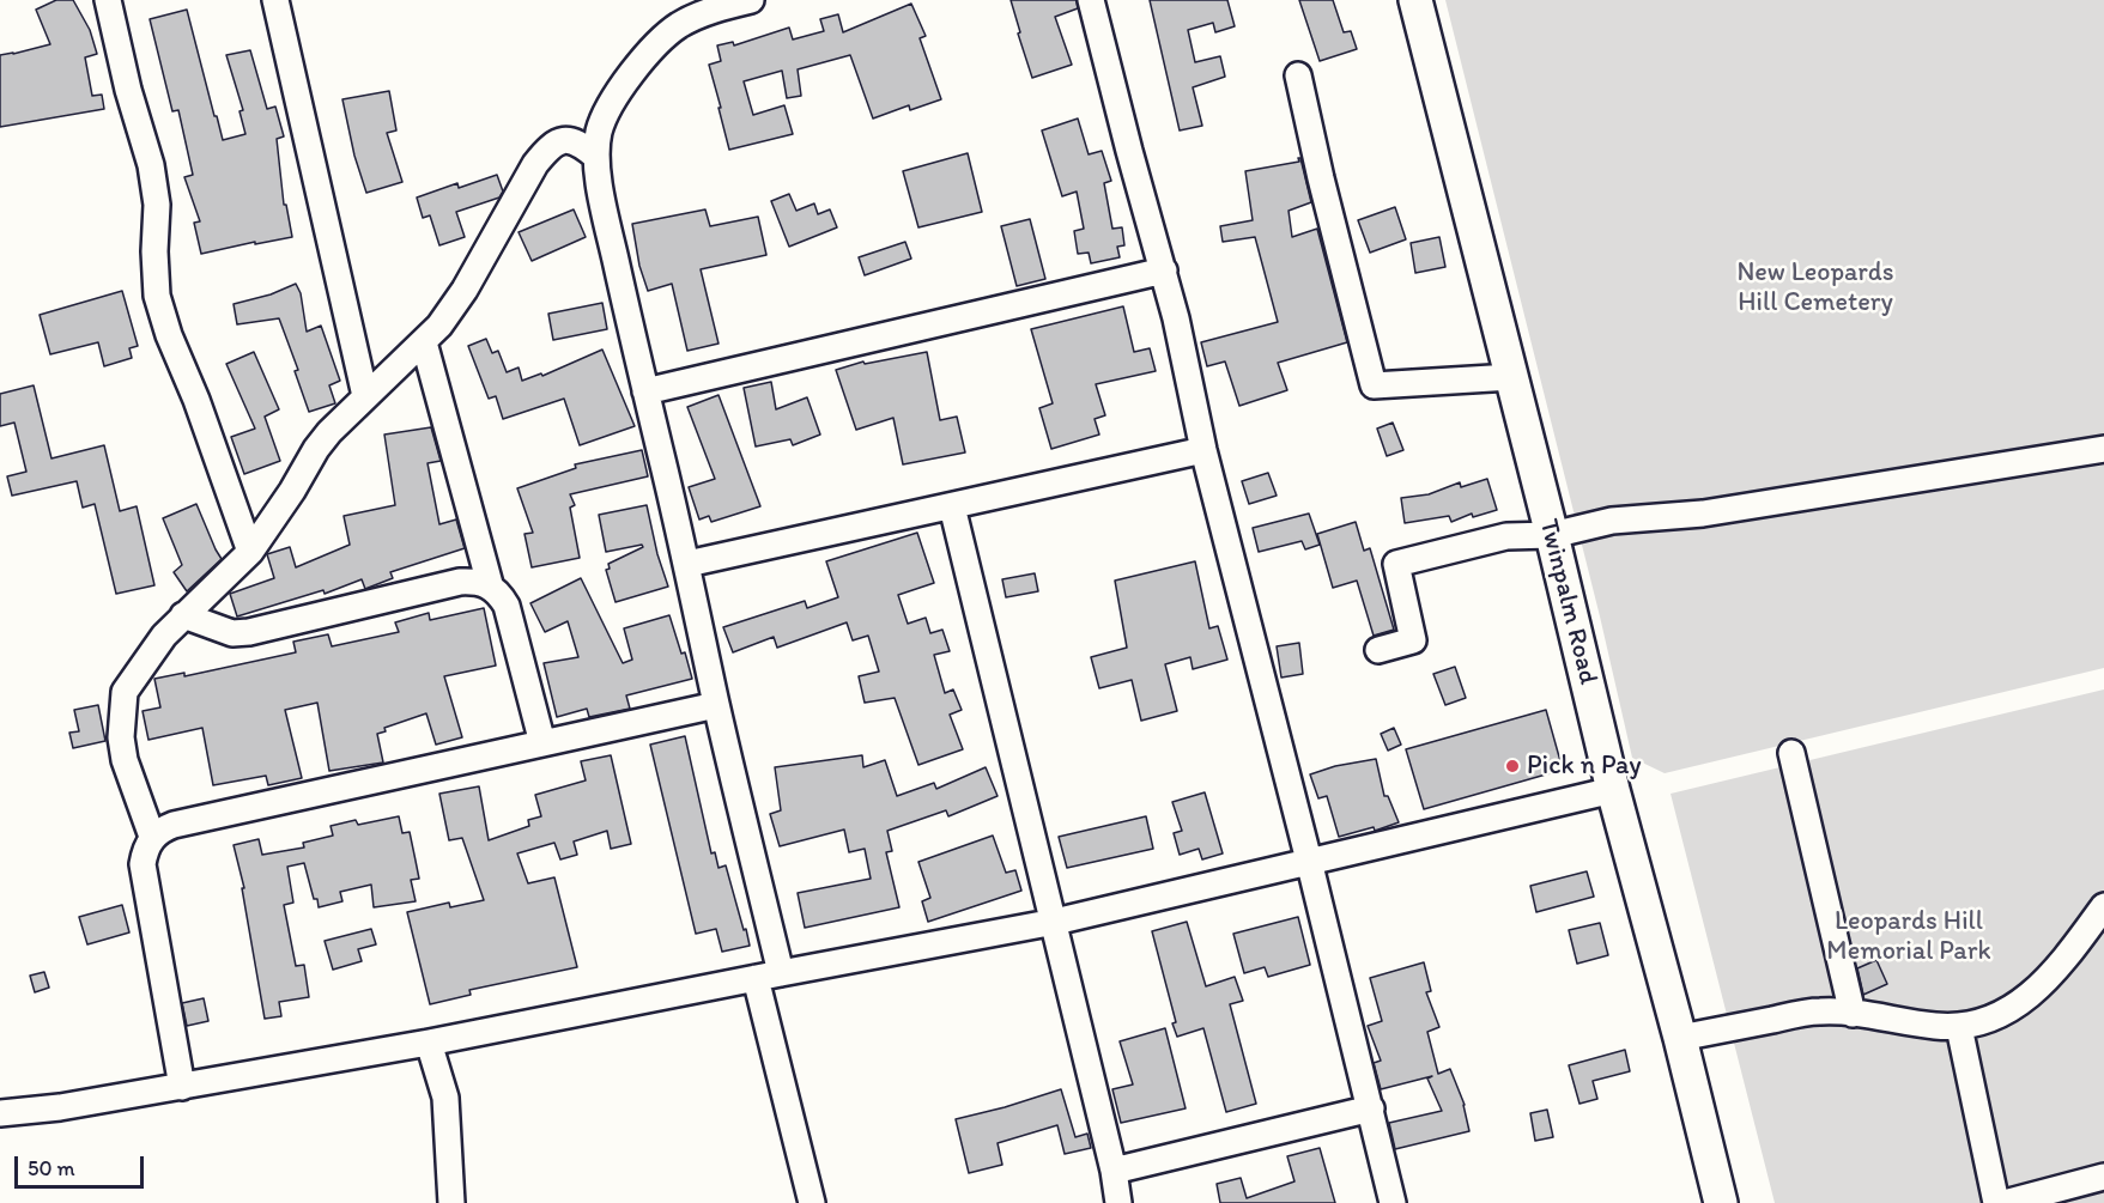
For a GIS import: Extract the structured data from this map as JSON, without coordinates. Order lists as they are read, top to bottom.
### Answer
{
  "streets": {
    "main road": ["Twinpalm Road"]
  },
  "parks": ["New Leopards Hill Cemetery", "Leopards Hill Memorial Park"],
  "places": ["Pick n Pay"],
  "scale_bar": "50 m"
}
